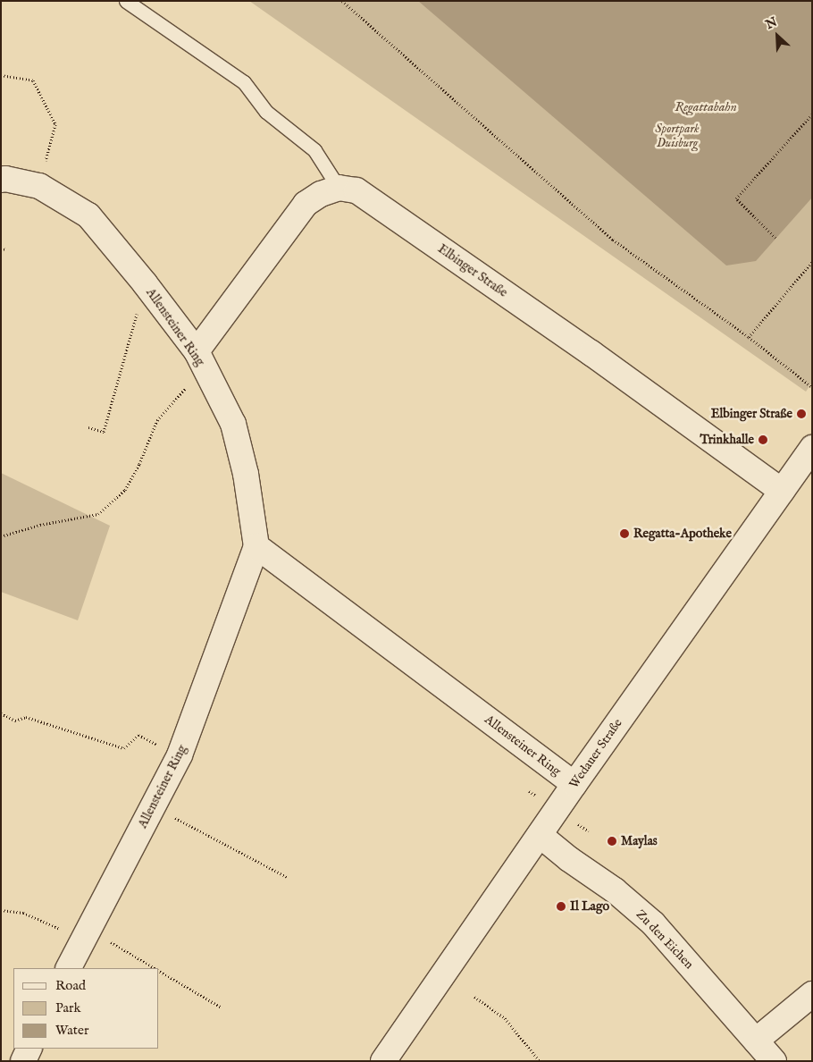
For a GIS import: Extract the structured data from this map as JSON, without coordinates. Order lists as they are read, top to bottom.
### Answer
{
  "streets": {
    "street": [
      "Elbinger Straße",
      "Allensteiner Ring",
      "Wedauer Straße",
      "Zu den Eichen"
    ]
  },
  "crossings": [
    ["Elbinger Straße", "Wedauer Straße"],
    ["Allensteiner Ring", "Wedauer Straße"],
    ["Wedauer Straße", "Zu den Eichen"]
  ],
  "water": ["Regattabahn"],
  "parks": ["Sportpark Duisburg"],
  "places": [
    "Elbinger Straße",
    "Trinkhalle",
    "Regatta-Apotheke",
    "Maylas",
    "Il Lago"
  ],
  "legend": ["Road", "Park", "Water"],
  "north": "top left"
}
